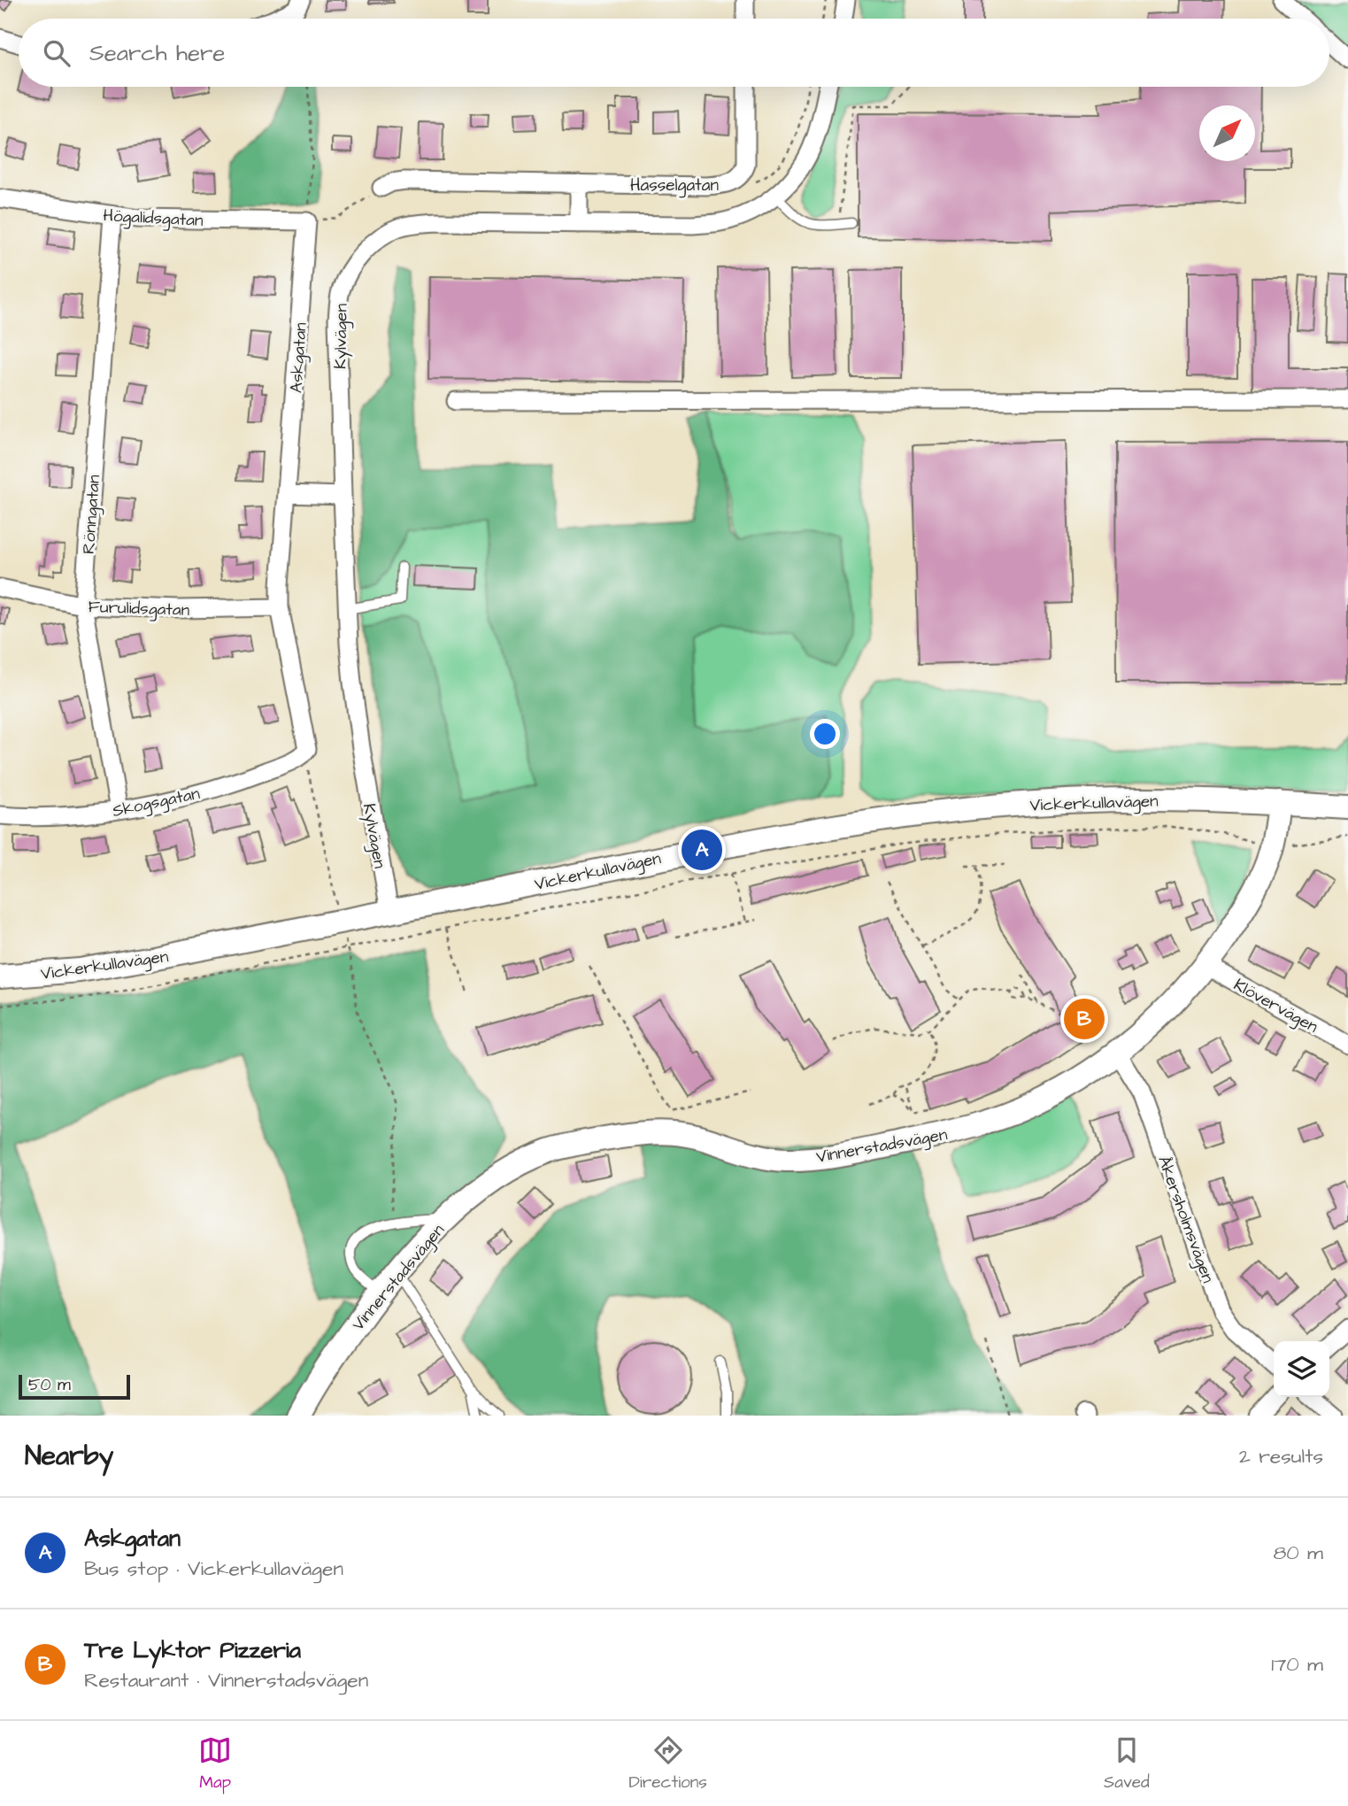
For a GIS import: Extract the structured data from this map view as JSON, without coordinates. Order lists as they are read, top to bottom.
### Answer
{
  "streets": {
    "main road": ["Vickerkullavägen", "Vinnerstadsvägen"],
    "street": [
      "Hasselgatan",
      "Högalidsgatan",
      "Kylvägen",
      "Askgatan",
      "Rönngatan",
      "Furulidsgatan",
      "Skogsgatan",
      "Klövervägen",
      "Åkersholmsvägen"
    ]
  },
  "crossings": [
    ["Högalidsgatan", "Askgatan"],
    ["Högalidsgatan", "Rönngatan"],
    ["Kylvägen", "Vickerkullavägen"],
    ["Askgatan", "Furulidsgatan"],
    ["Askgatan", "Skogsgatan"],
    ["Rönngatan", "Furulidsgatan"],
    ["Rönngatan", "Skogsgatan"],
    ["Vickerkullavägen", "Vinnerstadsvägen"],
    ["Klövervägen", "Vinnerstadsvägen"],
    ["Vinnerstadsvägen", "Åkersholmsvägen"]
  ],
  "scale_bar": "50 m",
  "north": "top right",
  "page": {
    "search": "Search here",
    "pins": ["A", "B"],
    "scale": "50 m",
    "heading": ["Nearby", "2 results"],
    "list": [
      {
        "mark": "A",
        "name": "Askgatan",
        "note": "Bus stop · Vickerkullavägen",
        "value": "80 m"
      },
      {
        "mark": "B",
        "name": "Tre Lyktor Pizzeria",
        "note": "Restaurant · Vinnerstadsvägen",
        "value": "170 m"
      }
    ],
    "nav": ["Map", "Directions", "Saved"]
  }
}
